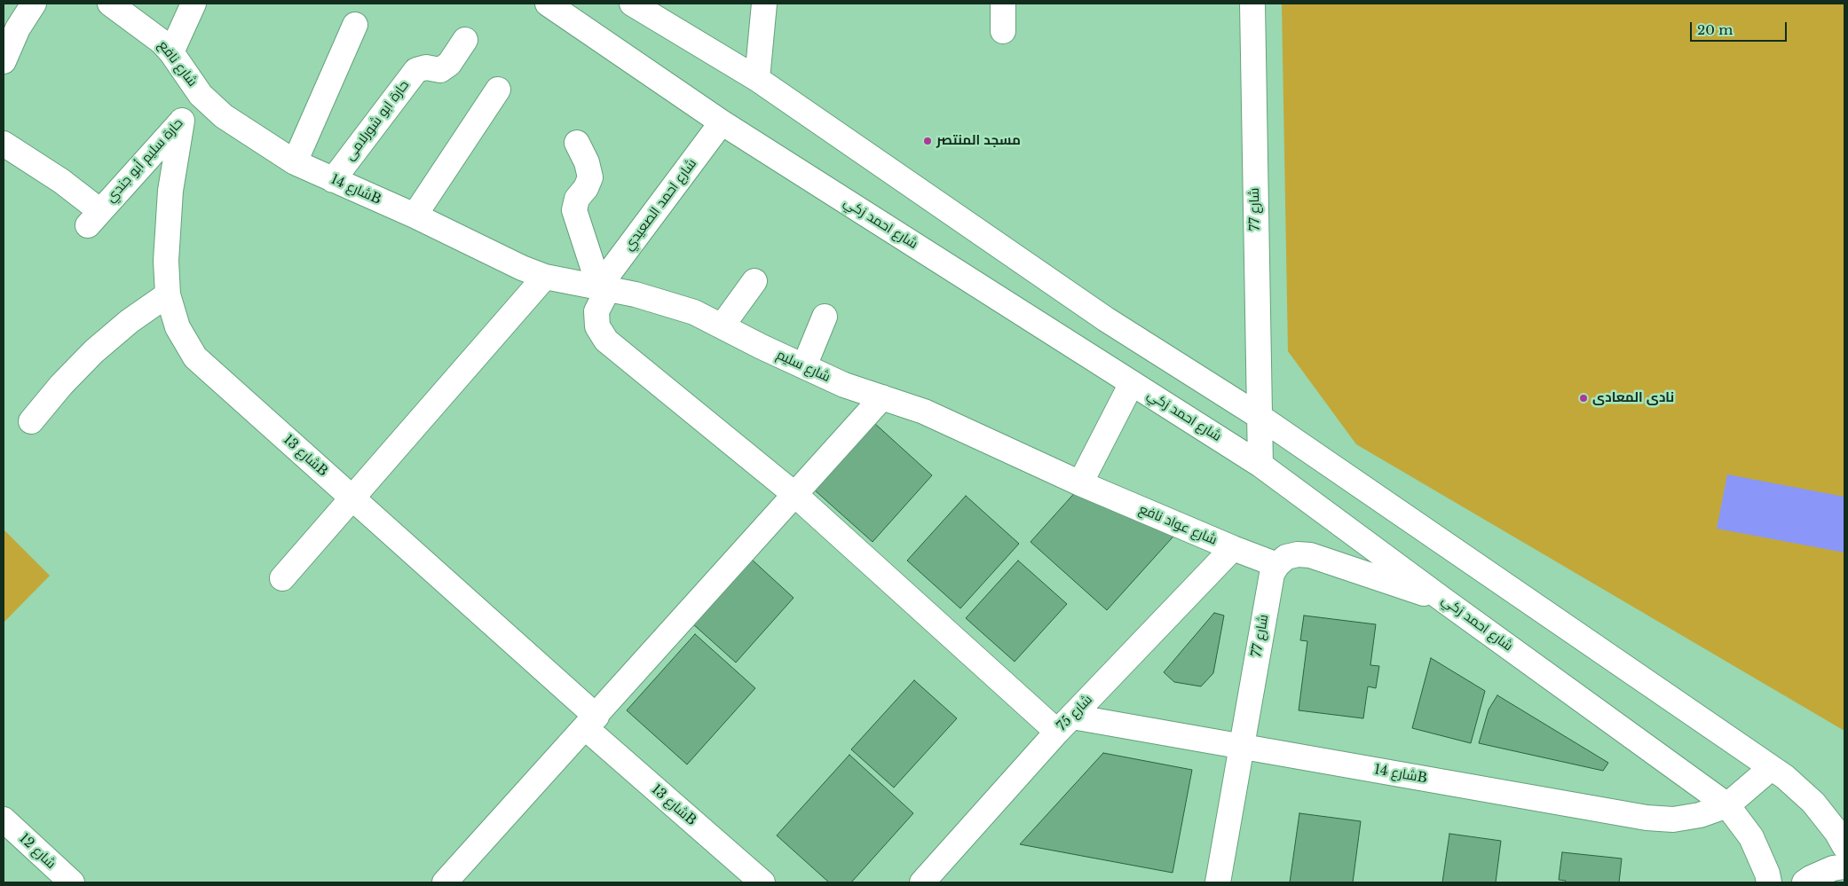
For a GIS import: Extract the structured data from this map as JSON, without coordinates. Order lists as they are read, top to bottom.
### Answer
{
  "streets": {
    "street": [
      "شارع نافع",
      "حارة ابو شورلامى",
      "حارة سليم أبو جندي",
      "شارع 14B",
      "شارع احمد الصعيدي",
      "شارع 77",
      "شارع احمد زكي",
      "شارع سليم",
      "شارع 13B",
      "شارع عواد نافع",
      "شارع 75",
      "شارع 12"
    ]
  },
  "crossings": [
    ["شارع نافع", "حارة سليم أبو جندي"],
    ["شارع نافع", "شارع 14B"],
    ["حارة ابو شورلامى", "شارع 14B"],
    ["حارة سليم أبو جندي", "شارع 14B"],
    ["حارة سليم أبو جندي", "شارع 13B"],
    ["شارع 14B", "شارع احمد الصعيدي"],
    ["شارع 14B", "شارع 77"],
    ["شارع 14B", "شارع احمد زكي"],
    ["شارع 14B", "شارع سليم"],
    ["شارع 14B", "شارع 75"],
    ["شارع احمد الصعيدي", "شارع احمد زكي"],
    ["شارع احمد الصعيدي", "شارع سليم"],
    ["شارع احمد الصعيدي", "شارع 75"],
    ["شارع 77", "شارع احمد زكي"],
    ["شارع 77", "شارع عواد نافع"],
    ["شارع سليم", "شارع عواد نافع"],
    ["شارع عواد نافع", "شارع 75"]
  ],
  "places": ["مسجد المنتصر", "نادى المعادى"],
  "scale_bar": "20 m"
}
